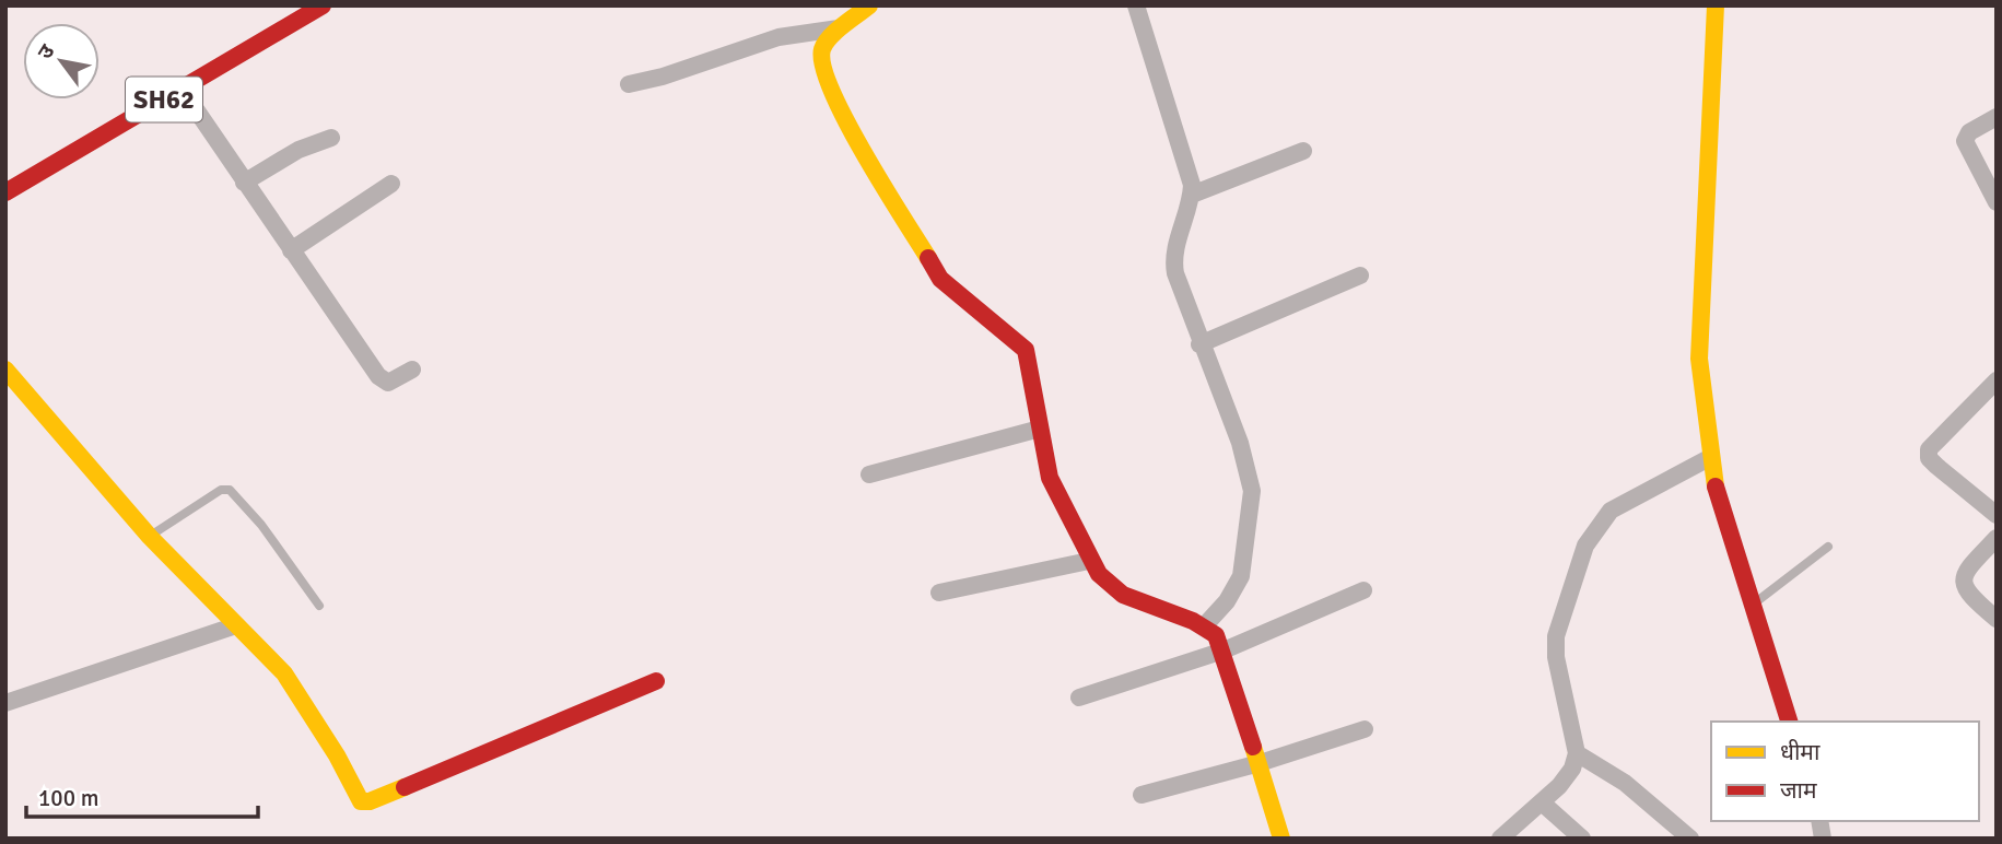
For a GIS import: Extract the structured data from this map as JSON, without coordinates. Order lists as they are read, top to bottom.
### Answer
{
  "streets": {
    "street": ["SH62"]
  },
  "legend": ["धीमा", "जाम"],
  "scale_bar": "100 m",
  "north": "top left"
}
